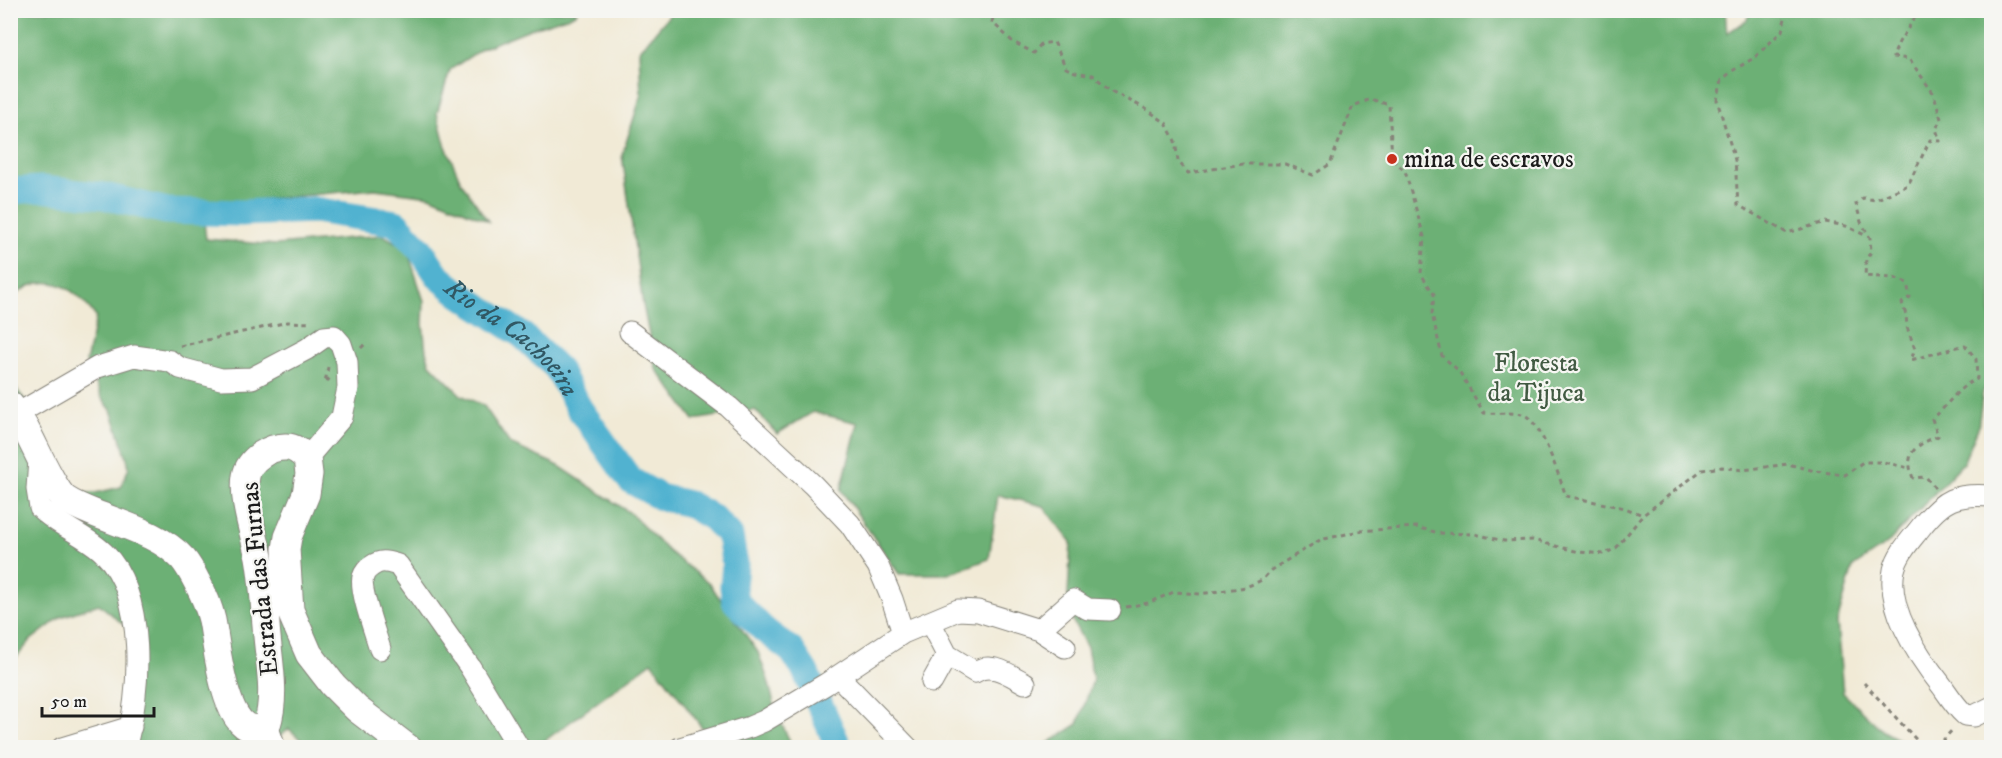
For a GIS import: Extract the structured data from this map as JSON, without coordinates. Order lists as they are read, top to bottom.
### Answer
{
  "streets": {
    "main road": ["Estrada das Furnas"]
  },
  "water": ["Rio da Cachoeira"],
  "parks": ["Floresta da Tijuca"],
  "places": ["mina de escravos"],
  "scale_bar": "50 m"
}
